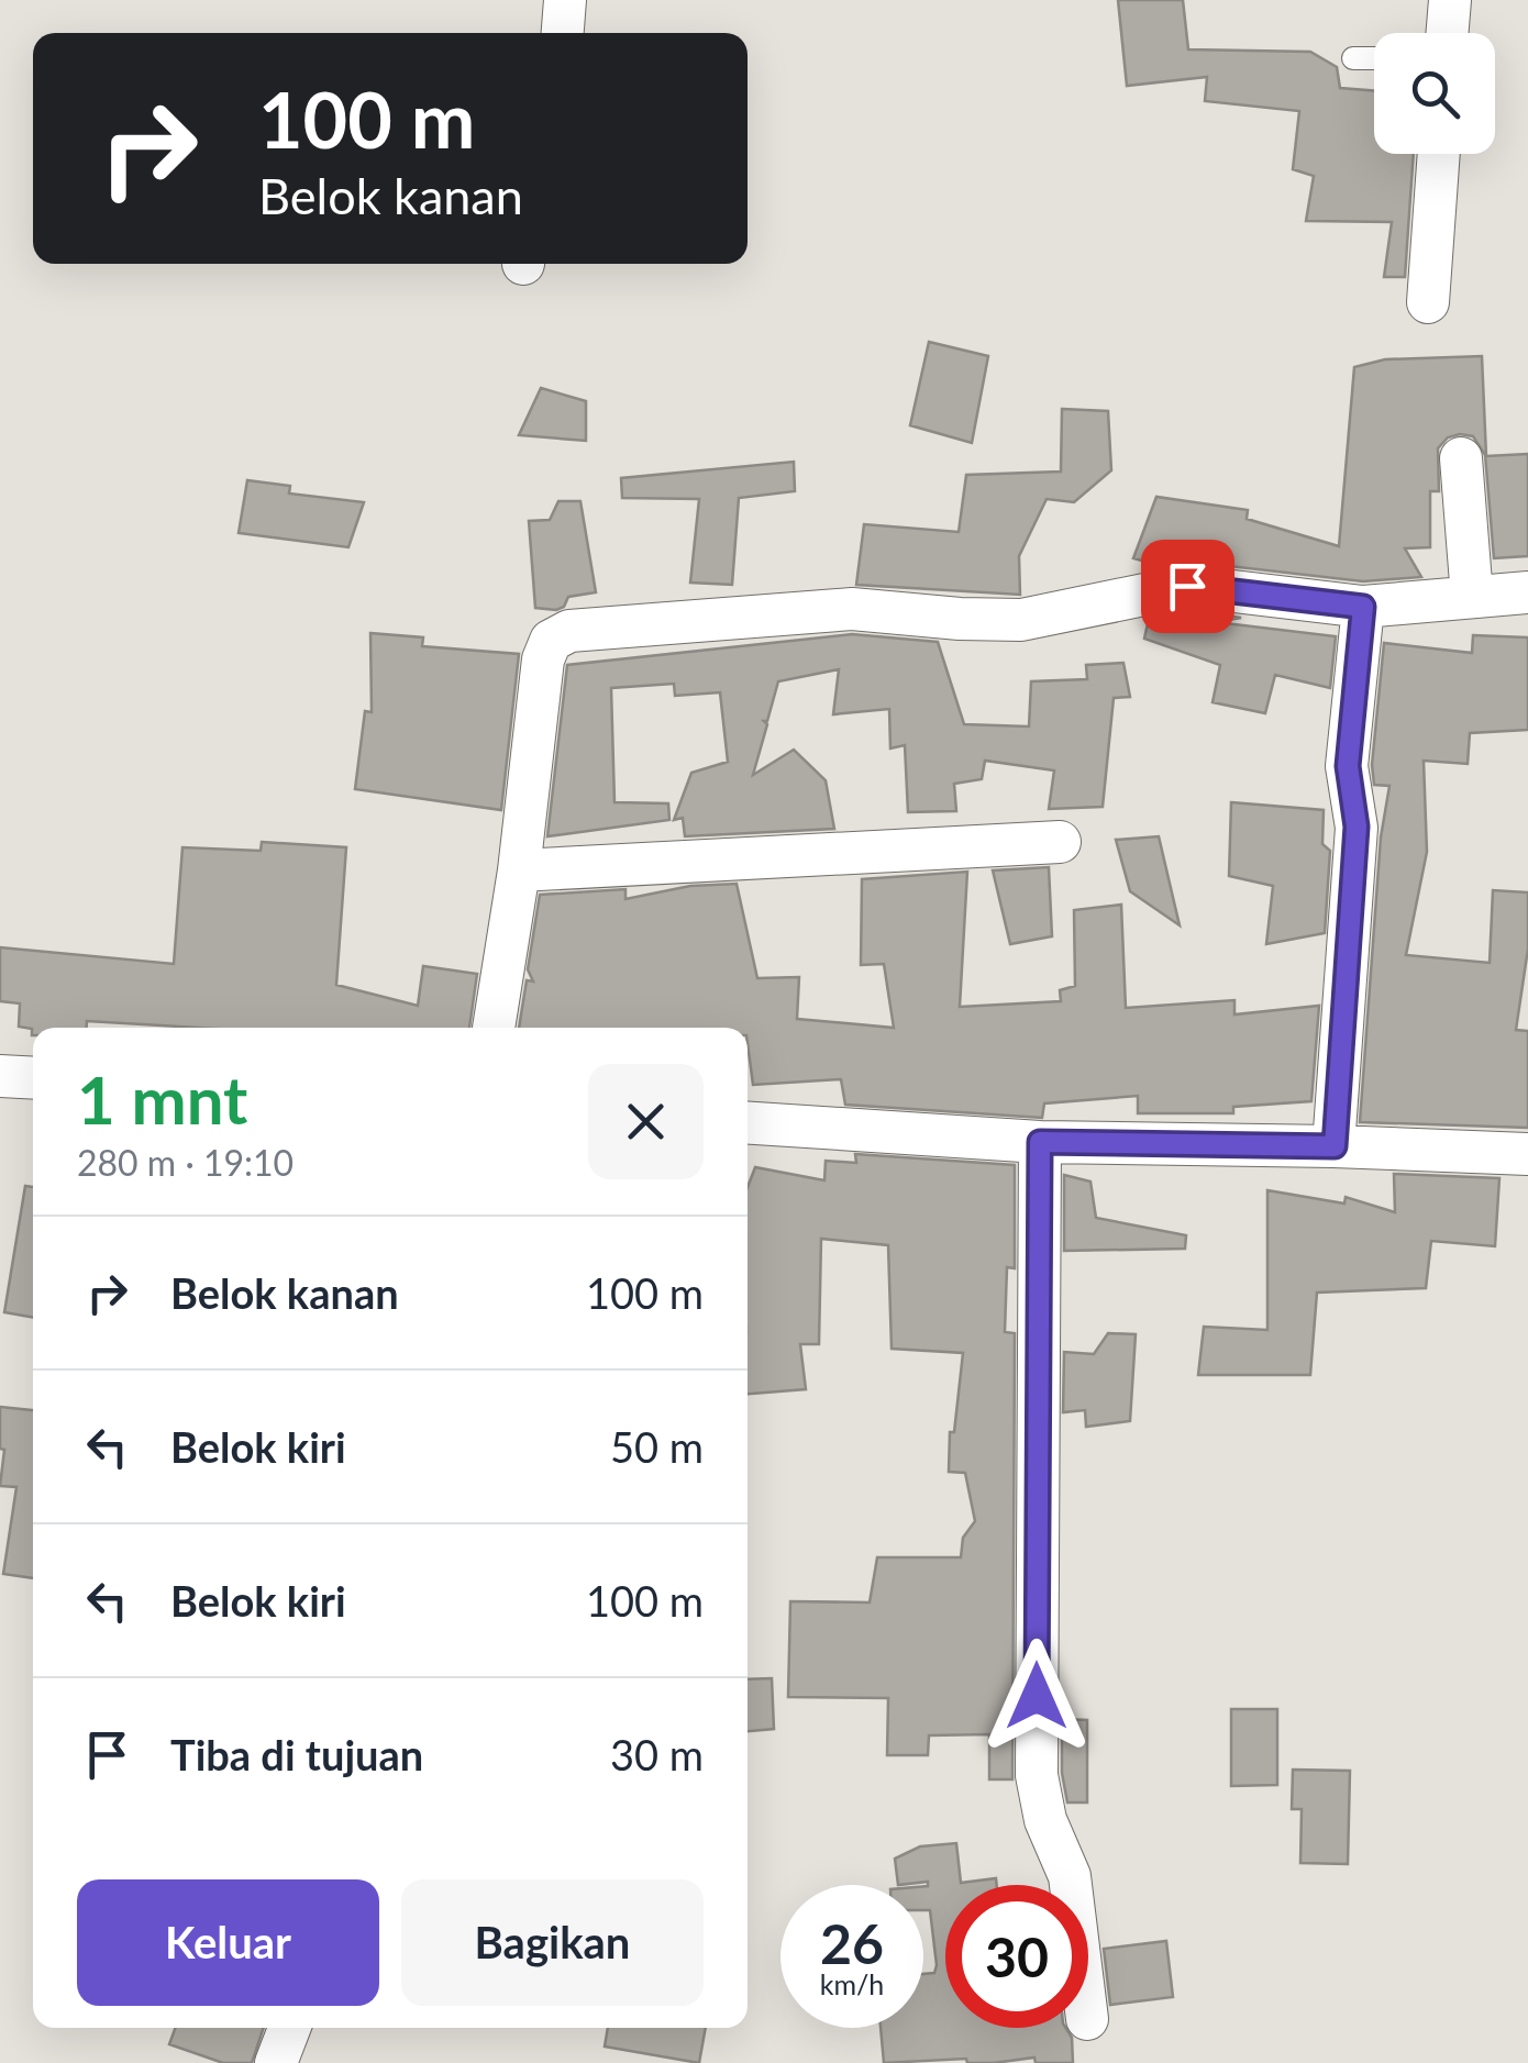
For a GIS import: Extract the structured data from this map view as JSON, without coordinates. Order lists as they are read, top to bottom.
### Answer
{
  "page": {
    "turn": ["100 m", "Belok kanan"],
    "heading": ["1 mnt", "280 m · 19:10"],
    "list": [
      {
        "name": "Belok kanan",
        "value": "100 m"
      },
      {
        "name": "Belok kiri",
        "value": "50 m"
      },
      {
        "name": "Belok kiri",
        "value": "100 m"
      },
      {
        "name": "Tiba di tujuan",
        "value": "30 m"
      }
    ],
    "buttons": ["Keluar", "Bagikan"],
    "speed": "26 km/h",
    "limit": "30"
  }
}
